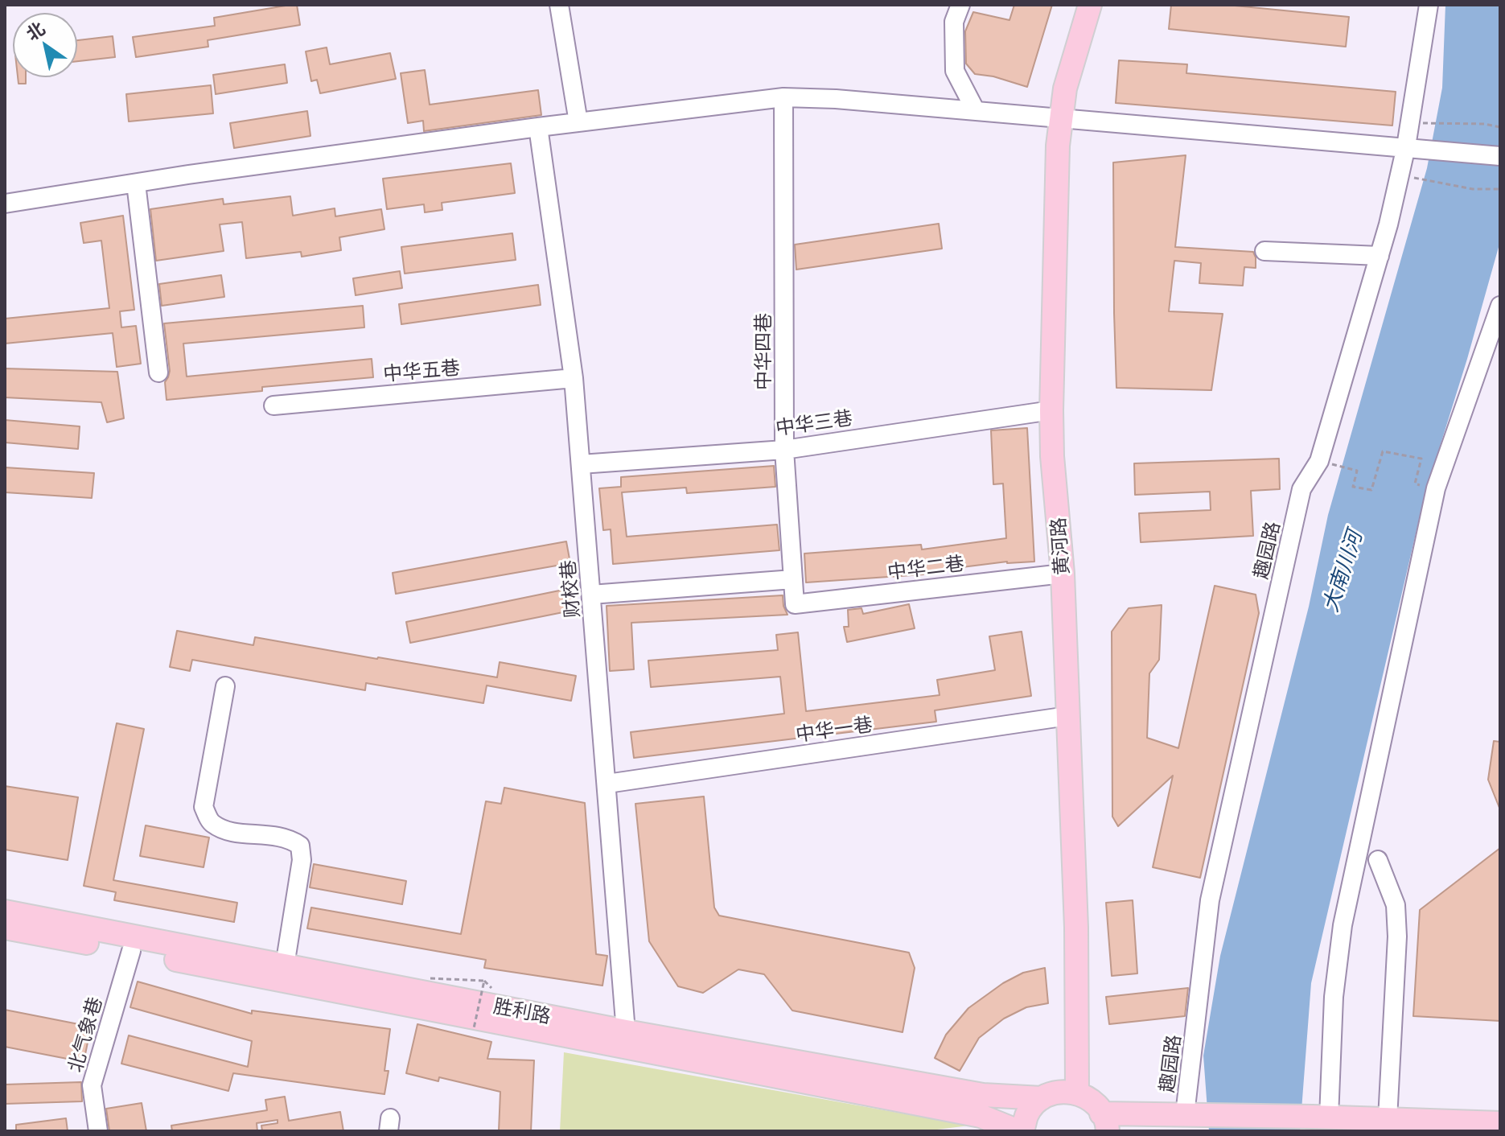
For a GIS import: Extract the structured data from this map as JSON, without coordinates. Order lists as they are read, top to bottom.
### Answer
{
  "streets": {
    "main road": ["黄河路", "胜利路"],
    "street": [
      "中华四巷",
      "中华五巷",
      "中华三巷",
      "趣园路",
      "中华二巷",
      "财校巷",
      "中华一巷",
      "北气象巷"
    ]
  },
  "crossings": [
    ["中华四巷", "中华三巷"],
    ["中华四巷", "中华二巷"],
    ["中华五巷", "财校巷"],
    ["中华三巷", "黄河路"],
    ["中华三巷", "财校巷"],
    ["黄河路", "中华二巷"],
    ["黄河路", "中华一巷"],
    ["黄河路", "胜利路"],
    ["财校巷", "中华一巷"],
    ["财校巷", "胜利路"],
    ["胜利路", "北气象巷"]
  ],
  "water": ["大南川河"],
  "north": "top left"
}
